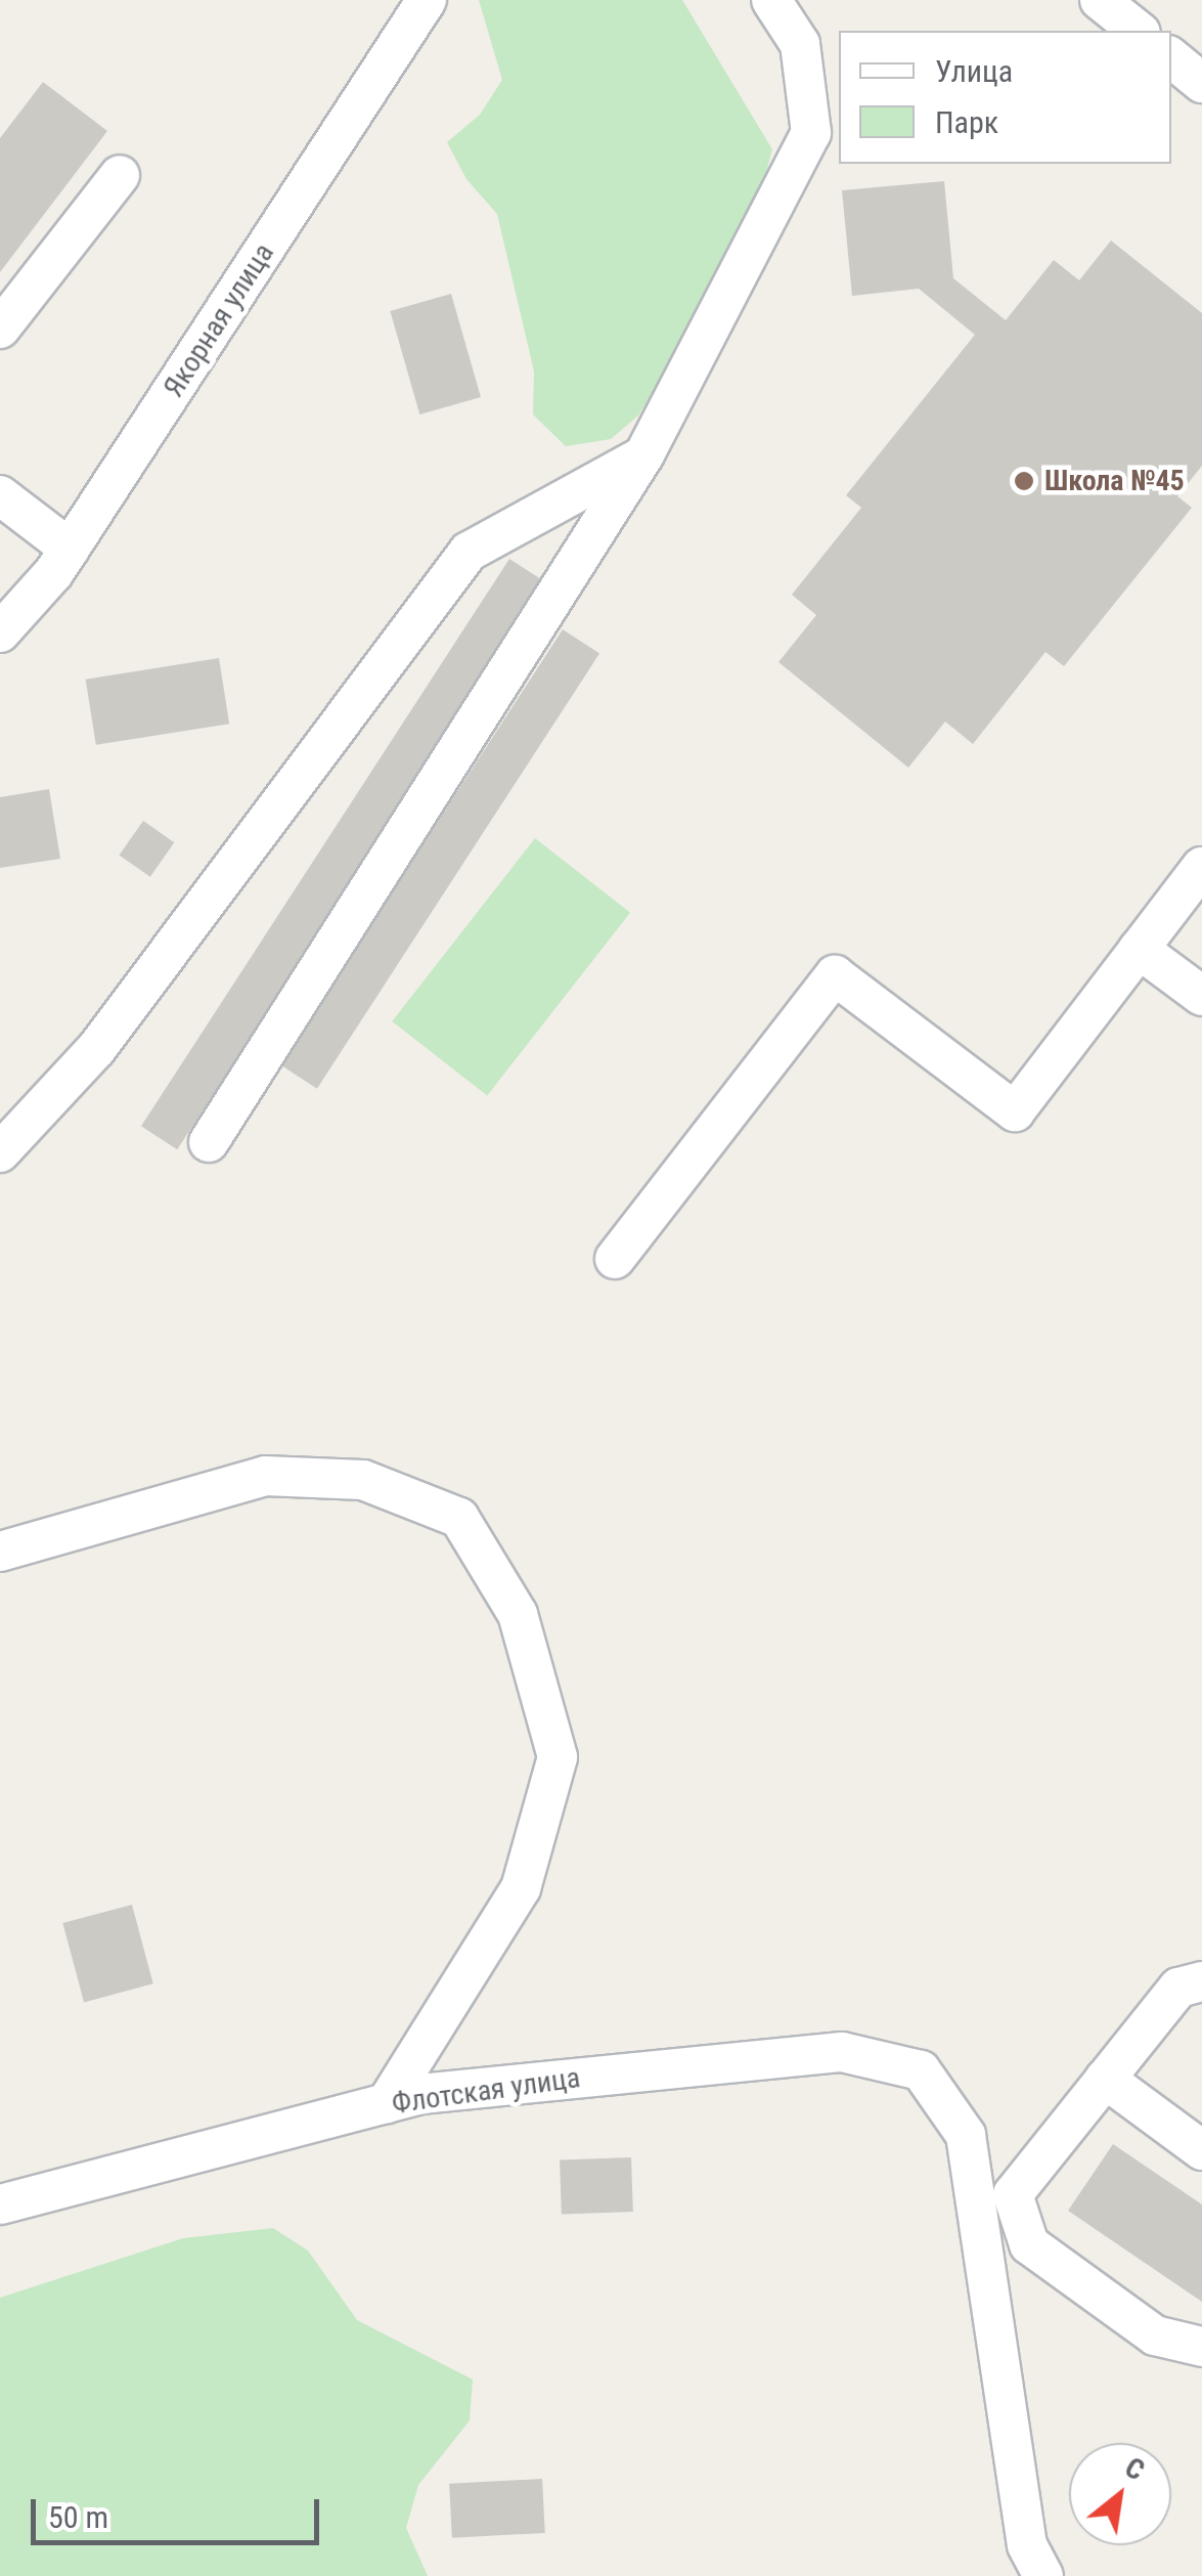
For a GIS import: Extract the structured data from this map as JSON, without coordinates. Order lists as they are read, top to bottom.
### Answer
{
  "streets": {
    "street": ["Якорная улица", "Флотская улица"]
  },
  "places": ["Школа №45"],
  "legend": ["Улица", "Парк"],
  "scale_bar": "50 m",
  "north": "top right"
}
